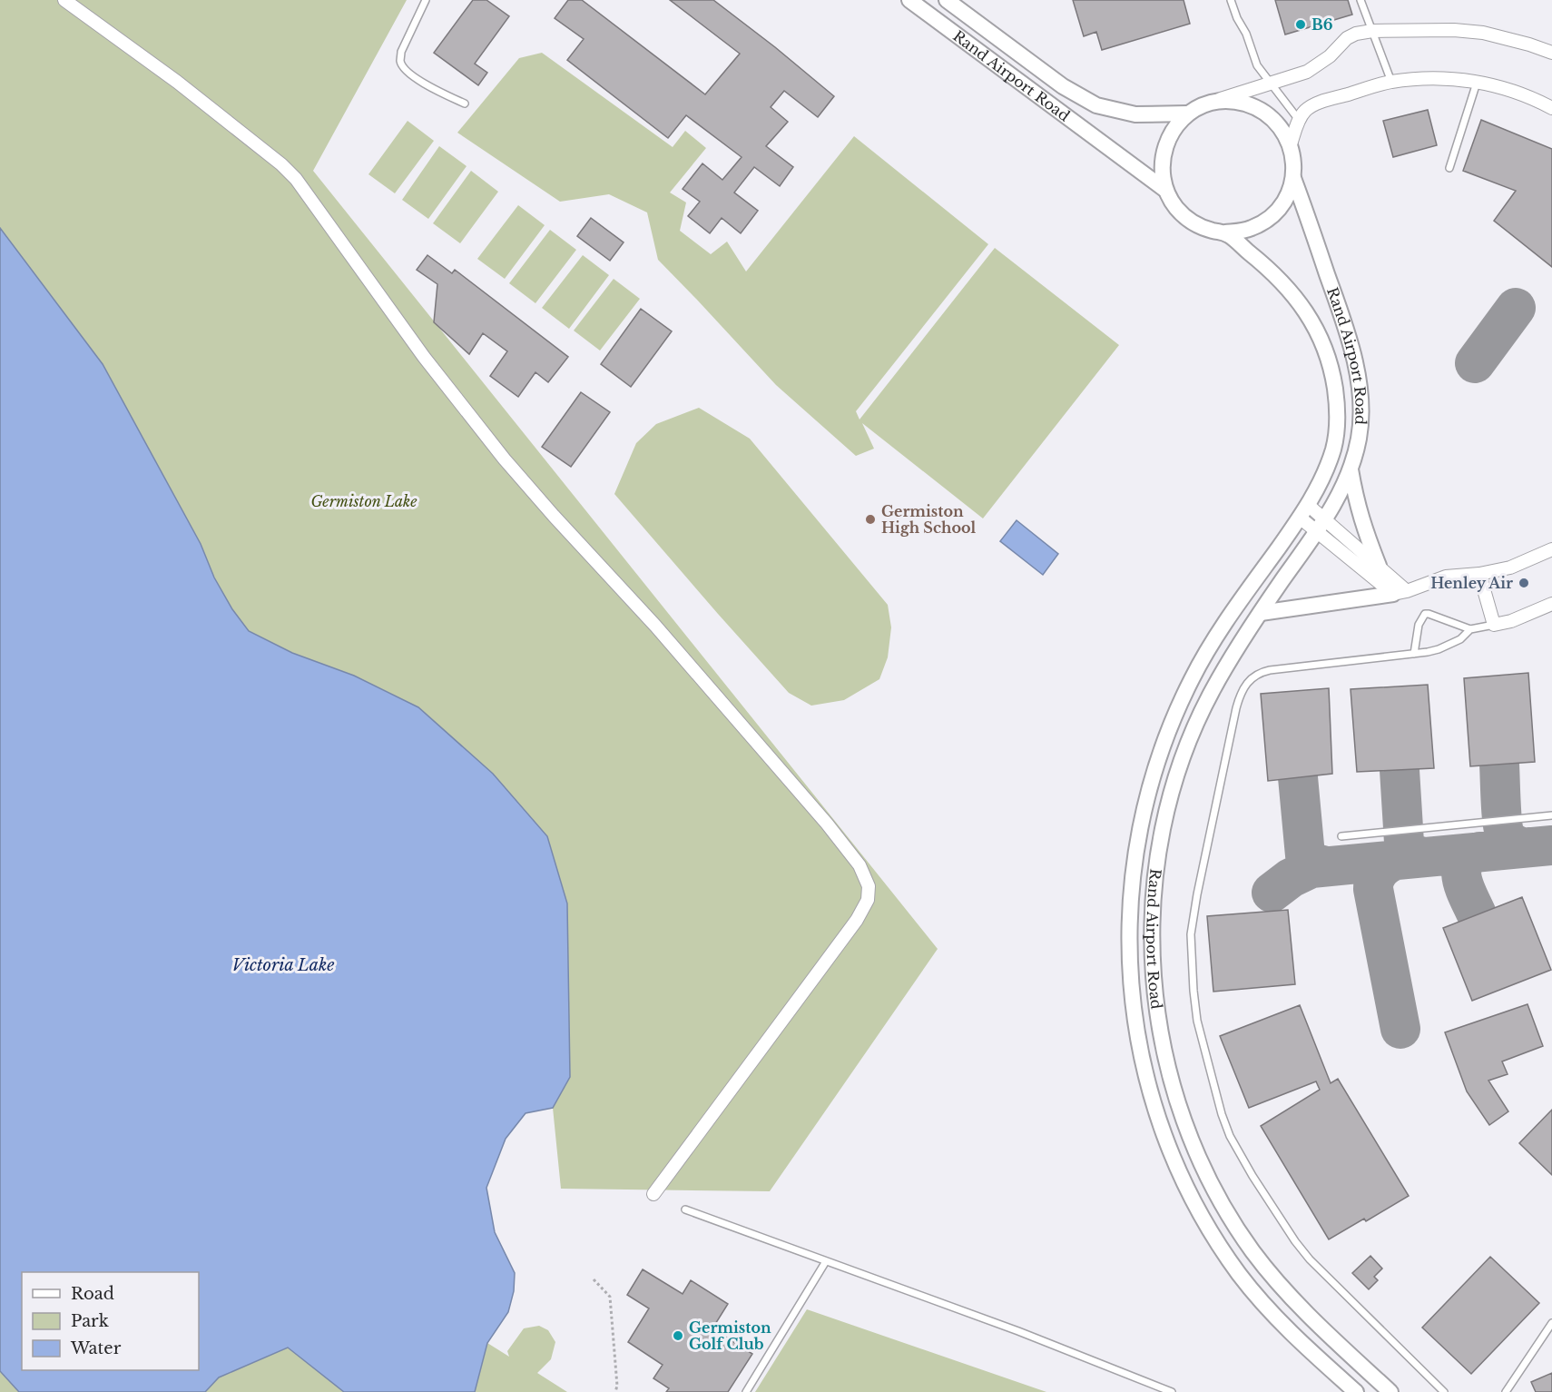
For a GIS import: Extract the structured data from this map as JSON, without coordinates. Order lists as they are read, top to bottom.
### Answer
{
  "streets": {
    "street": ["Rand Airport Road"]
  },
  "water": ["Victoria Lake"],
  "parks": ["Germiston Lake"],
  "places": [
    "B6",
    "Germiston High School",
    "Henley Air",
    "Germiston Golf Club"
  ],
  "legend": ["Road", "Park", "Water"]
}
